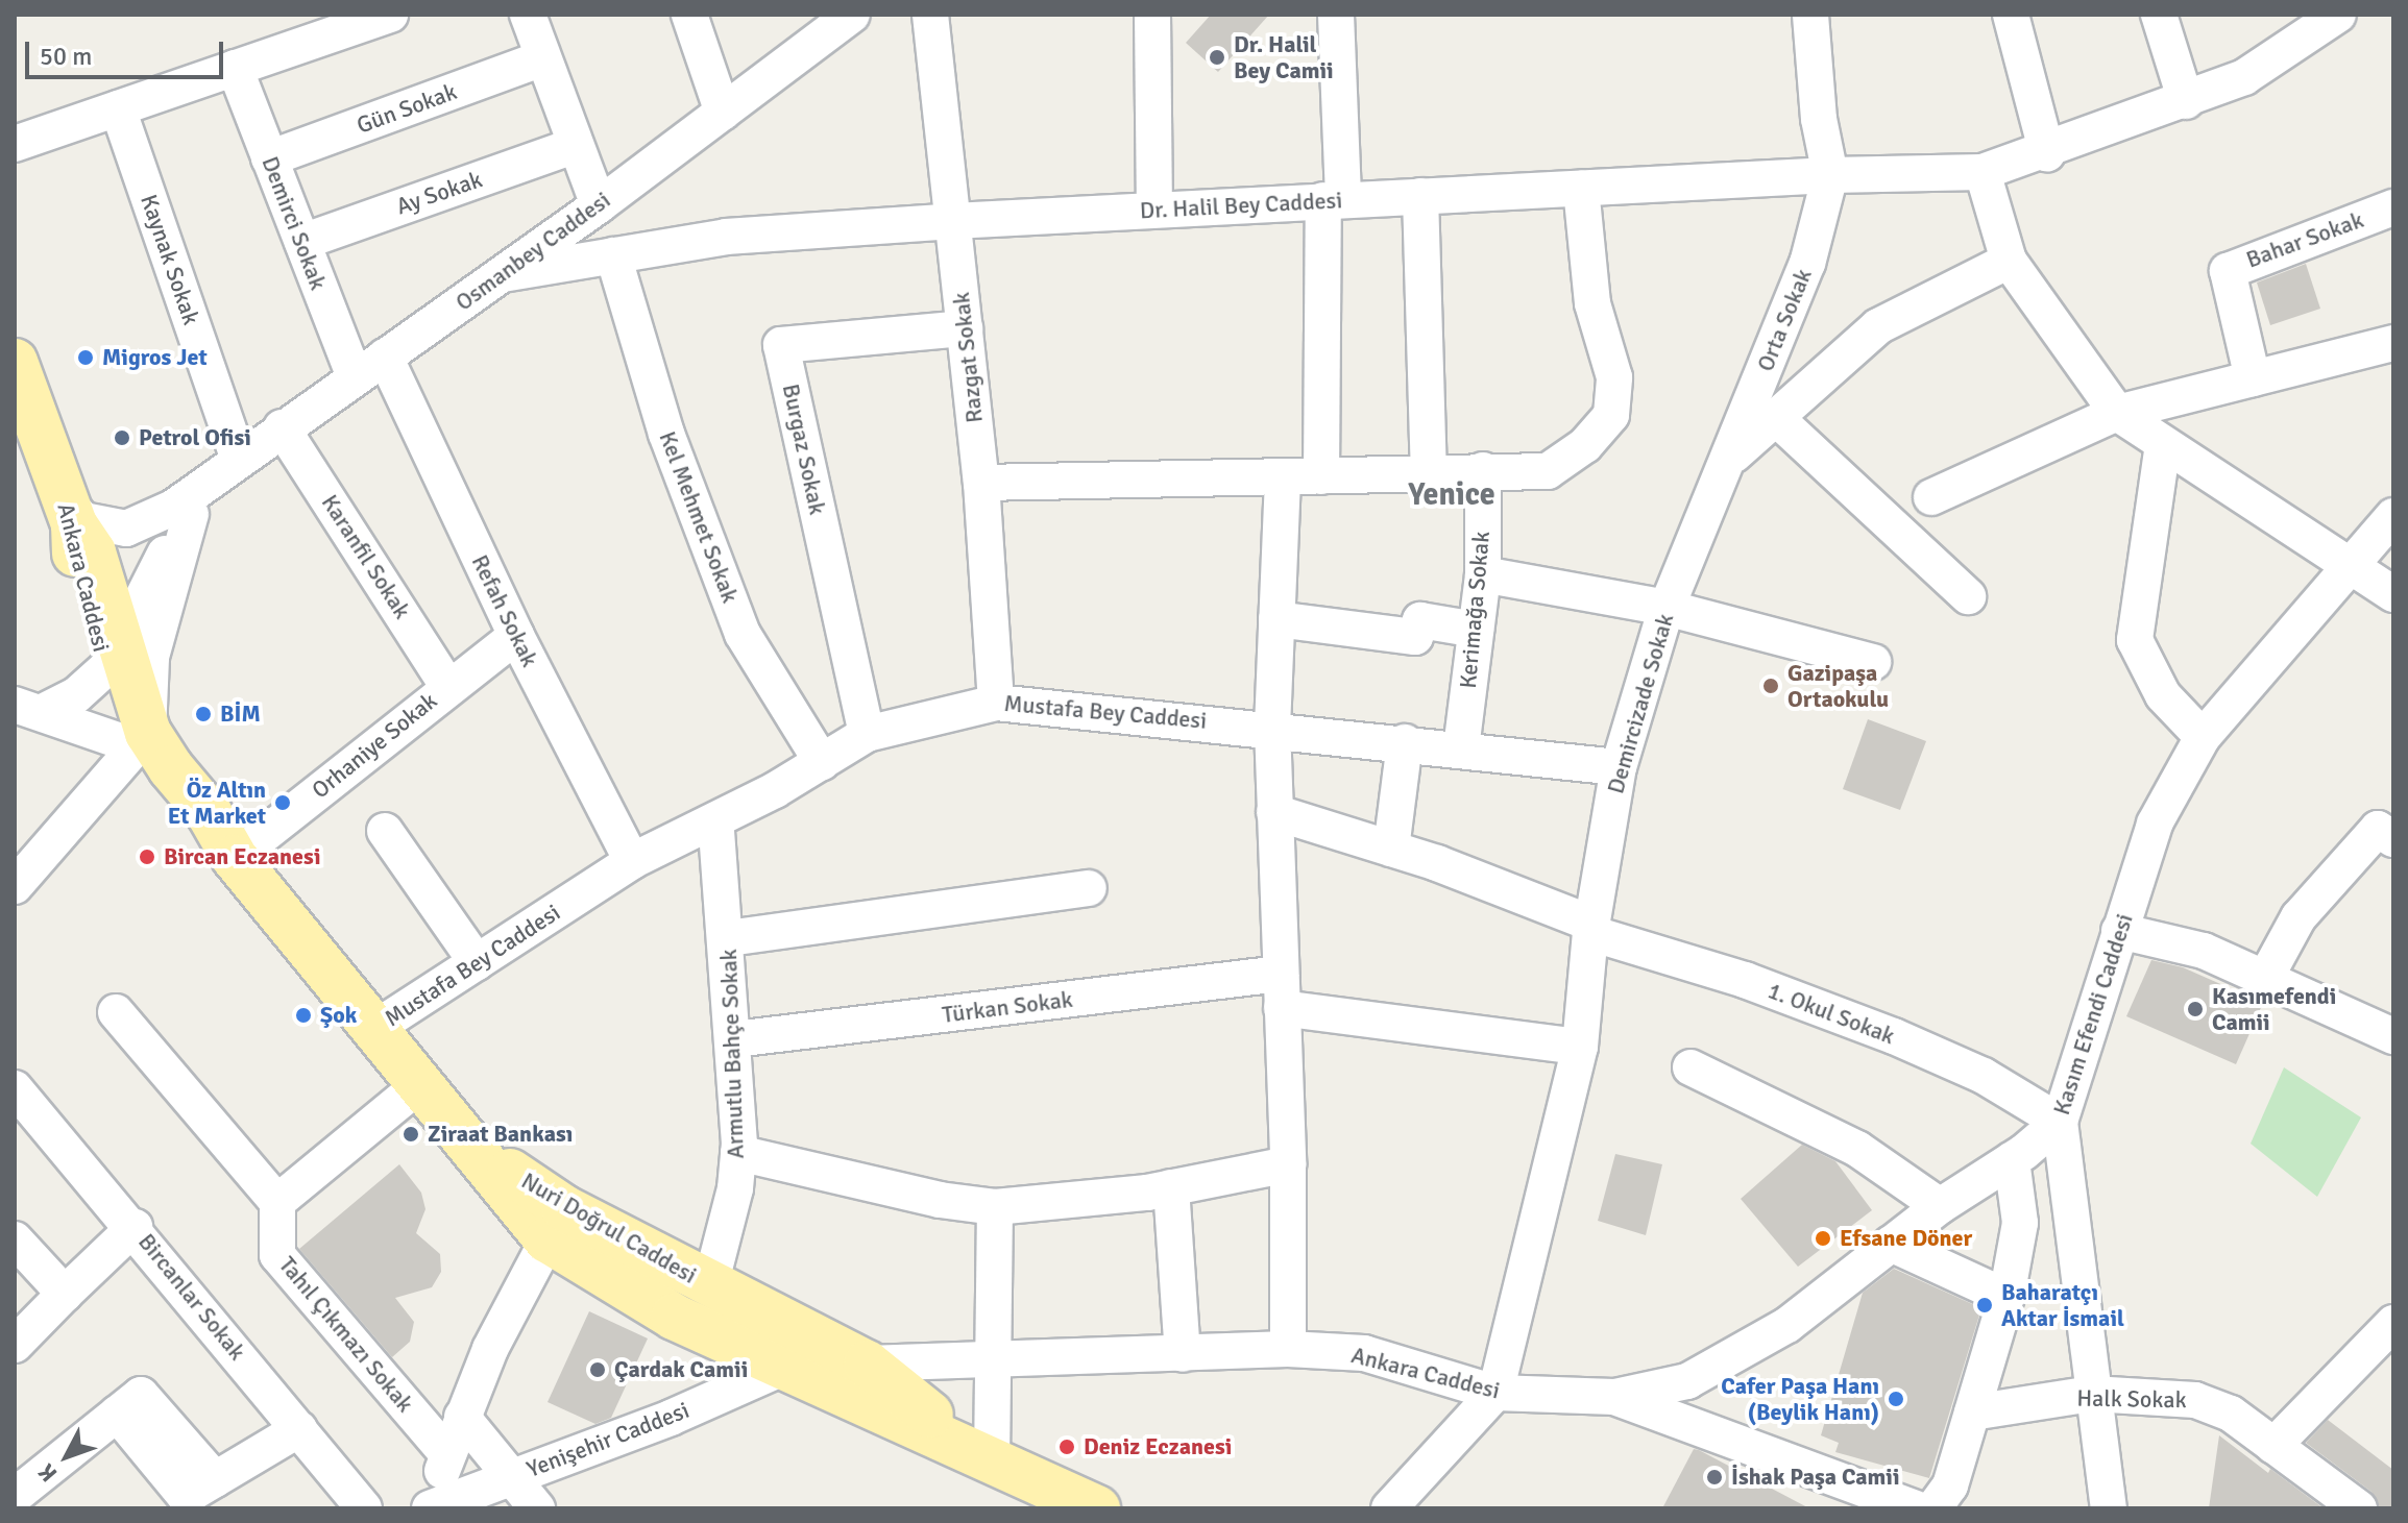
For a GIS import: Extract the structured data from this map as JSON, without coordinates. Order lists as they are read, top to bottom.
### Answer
{
  "streets": {
    "main road": ["Ankara Caddesi", "Nuri Doğrul Caddesi"],
    "street": [
      "Gün Sokak",
      "Ay Sokak",
      "Dr. Halil Bey Caddesi",
      "Demirci Sokak",
      "Bahar Sokak",
      "Osmanbey Caddesi",
      "Kaynak Sokak",
      "Orta Sokak",
      "Razgat Sokak",
      "Burgaz Sokak",
      "Kel Mehmet Sokak",
      "Karanfil Sokak",
      "Kerimağa Sokak",
      "Refah Sokak",
      "Demircizade Sokak",
      "Mustafa Bey Caddesi",
      "Orhaniye Sokak",
      "Türkan Sokak",
      "1. Okul Sokak",
      "Kasım Efendi Caddesi",
      "Armutlu Bahçe Sokak",
      "Bircanlar Sokak",
      "Tahıl Çıkmazı Sokak",
      "Halk Sokak",
      "Yenişehir Caddesi"
    ]
  },
  "crossings": [
    ["Gün Sokak", "Demirci Sokak"],
    ["Ay Sokak", "Demirci Sokak"],
    ["Dr. Halil Bey Caddesi", "Osmanbey Caddesi"],
    ["Dr. Halil Bey Caddesi", "Orta Sokak"],
    ["Dr. Halil Bey Caddesi", "Razgat Sokak"],
    ["Dr. Halil Bey Caddesi", "Kel Mehmet Sokak"],
    ["Demirci Sokak", "Osmanbey Caddesi"],
    ["Osmanbey Caddesi", "Kaynak Sokak"],
    ["Osmanbey Caddesi", "Karanfil Sokak"],
    ["Osmanbey Caddesi", "Refah Sokak"],
    ["Orta Sokak", "Demircizade Sokak"],
    ["Razgat Sokak", "Burgaz Sokak"],
    ["Razgat Sokak", "Mustafa Bey Caddesi"],
    ["Burgaz Sokak", "Mustafa Bey Caddesi"],
    ["Kel Mehmet Sokak", "Mustafa Bey Caddesi"],
    ["Karanfil Sokak", "Orhaniye Sokak"],
    ["Ankara Caddesi", "Demircizade Sokak"],
    ["Ankara Caddesi", "Orhaniye Sokak"],
    ["Ankara Caddesi", "Kasım Efendi Caddesi"],
    ["Ankara Caddesi", "Nuri Doğrul Caddesi"],
    ["Kerimağa Sokak", "Mustafa Bey Caddesi"],
    ["Refah Sokak", "Mustafa Bey Caddesi"],
    ["Refah Sokak", "Orhaniye Sokak"],
    ["Demircizade Sokak", "Mustafa Bey Caddesi"],
    ["Demircizade Sokak", "Türkan Sokak"],
    ["Demircizade Sokak", "1. Okul Sokak"],
    ["Mustafa Bey Caddesi", "Armutlu Bahçe Sokak"],
    ["Mustafa Bey Caddesi", "Nuri Doğrul Caddesi"],
    ["Orhaniye Sokak", "Nuri Doğrul Caddesi"],
    ["Türkan Sokak", "Armutlu Bahçe Sokak"],
    ["1. Okul Sokak", "Kasım Efendi Caddesi"],
    ["Armutlu Bahçe Sokak", "Nuri Doğrul Caddesi"],
    ["Nuri Doğrul Caddesi", "Yenişehir Caddesi"]
  ],
  "districts": ["Yenice"],
  "places": [
    "Dr. Halil Bey Camii",
    "Migros Jet",
    "Petrol Ofisi",
    "Gazipaşa Ortaokulu",
    "BİM",
    "Öz Altın Et Market",
    "Bircan Eczanesi",
    "Kasımefendi Camii",
    "Şok",
    "Ziraat Bankası",
    "Efsane Döner",
    "Baharatçı Aktar İsmail",
    "Çardak Camii",
    "Cafer Paşa Hanı (Beylik Hanı)",
    "Deniz Eczanesi",
    "İshak Paşa Camii"
  ],
  "scale_bar": "50 m",
  "north": "bottom left"
}
